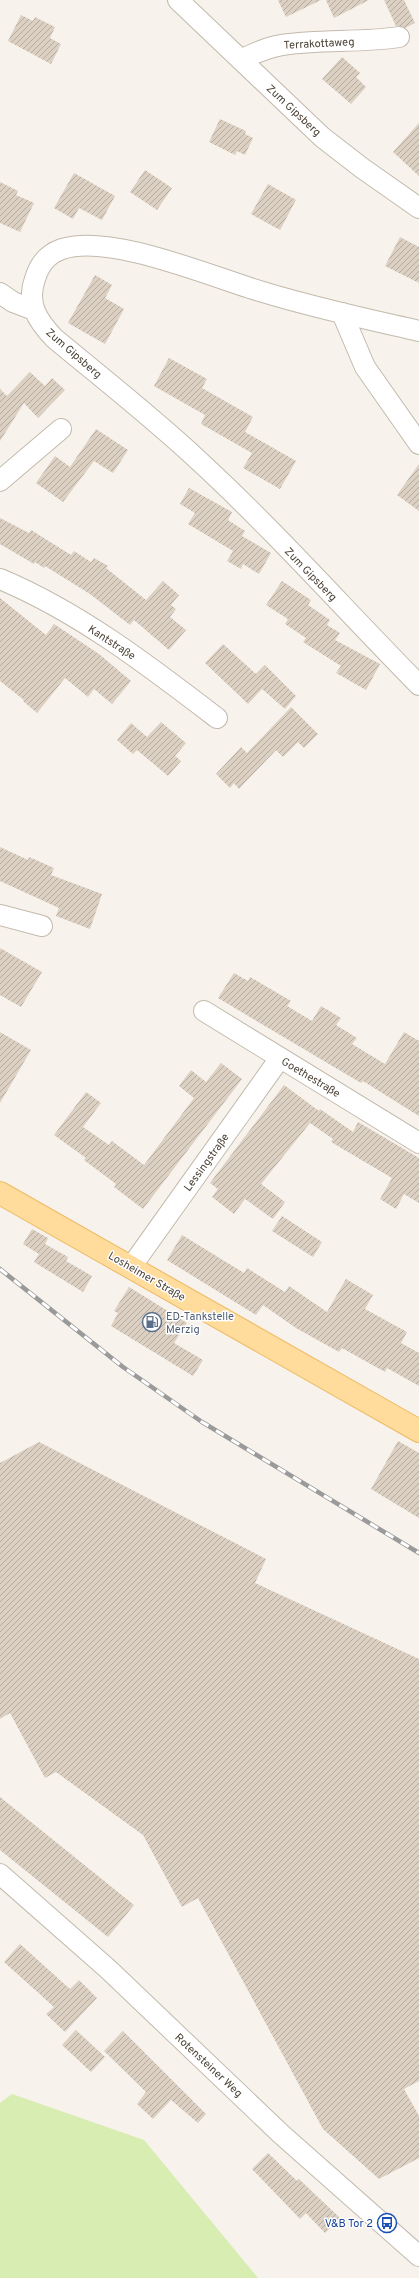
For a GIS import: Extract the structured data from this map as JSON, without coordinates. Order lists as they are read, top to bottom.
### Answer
{
  "streets": {
    "main road": ["Losheimer Straße"],
    "street": [
      "Terrakottaweg",
      "Zum Gipsberg",
      "Kantstraße",
      "Goethestraße",
      "Lessingstraße",
      "Rotensteiner Weg"
    ]
  },
  "crossings": [
    ["Terrakottaweg", "Zum Gipsberg"],
    ["Goethestraße", "Lessingstraße"],
    ["Lessingstraße", "Losheimer Straße"]
  ],
  "places": {
    "fuel station": ["ED-Tankstelle Merzig"],
    "bus stop": ["V&B Tor 2"]
  }
}
